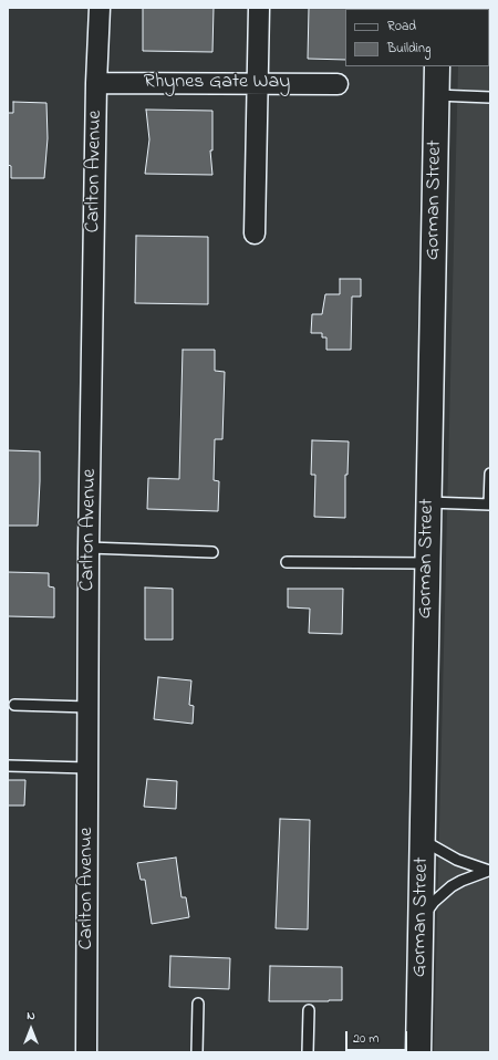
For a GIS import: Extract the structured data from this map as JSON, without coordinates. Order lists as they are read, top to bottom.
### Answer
{
  "streets": {
    "main road": ["Gorman Street"],
    "street": ["Rhynes Gate Way", "Carlton Avenue"]
  },
  "crossings": [
    ["Rhynes Gate Way", "Carlton Avenue"]
  ],
  "legend": ["Road", "Building"],
  "scale_bar": "20 m",
  "north": "top"
}
